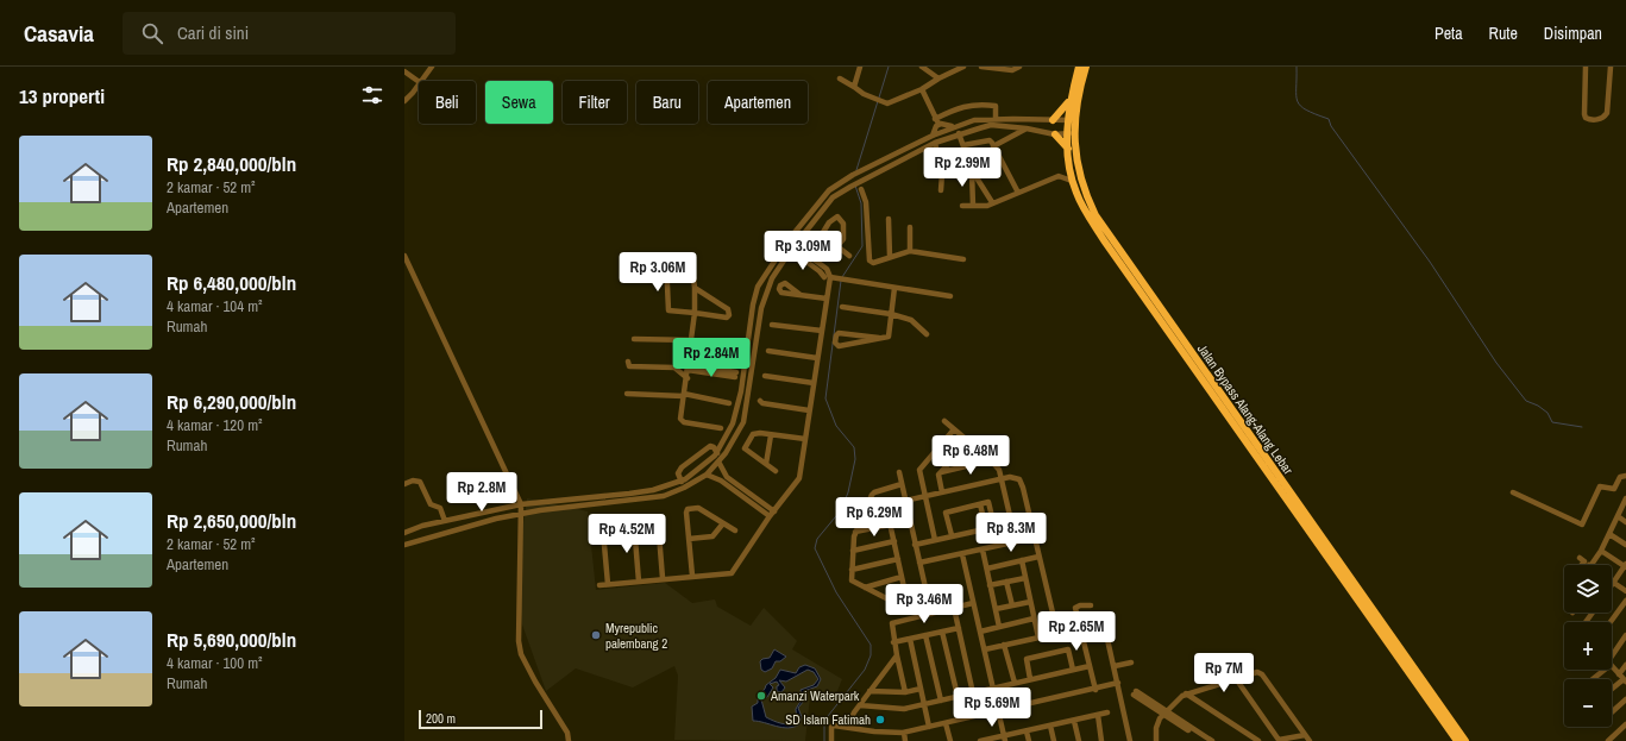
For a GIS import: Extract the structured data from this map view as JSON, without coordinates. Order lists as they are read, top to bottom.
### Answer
{
  "streets": {
    "highway": ["Jalan Bypass Alang-Alang Lebar"]
  },
  "places": ["Myrepublic palembang 2", "Amanzi Waterpark", "SD Islam Fatimah"],
  "scale_bar": "200 m",
  "page": {
    "header": "Casavia",
    "search": "Cari di sini",
    "nav": ["Peta", "Rute", "Disimpan"],
    "heading": "13 properti",
    "chip": [
      "Beli",
      "Sewa",
      "Filter",
      "Baru",
      "Apartemen"
    ],
    "list": [
      {
        "name": "Rp 2,840,000/bln",
        "note": "2 kamar · 52 m² · Apartemen"
      },
      {
        "name": "Rp 6,480,000/bln",
        "note": "4 kamar · 104 m² · Rumah"
      },
      {
        "name": "Rp 6,290,000/bln",
        "note": "4 kamar · 120 m² · Rumah"
      },
      {
        "name": "Rp 2,650,000/bln",
        "note": "2 kamar · 52 m² · Apartemen"
      },
      {
        "name": "Rp 5,690,000/bln",
        "note": "4 kamar · 100 m² · Rumah"
      }
    ],
    "price": [
      "Rp 2.99M",
      "Rp 3.09M",
      "Rp 3.06M",
      "Rp 2.84M",
      "Rp 6.48M",
      "Rp 2.8M",
      "Rp 6.29M",
      "Rp 8.3M",
      "Rp 4.52M",
      "Rp 3.46M",
      "Rp 2.65M",
      "Rp 7M",
      "Rp 5.69M"
    ],
    "map_buttons": ["+", "−"],
    "scale": "200 m"
  }
}
